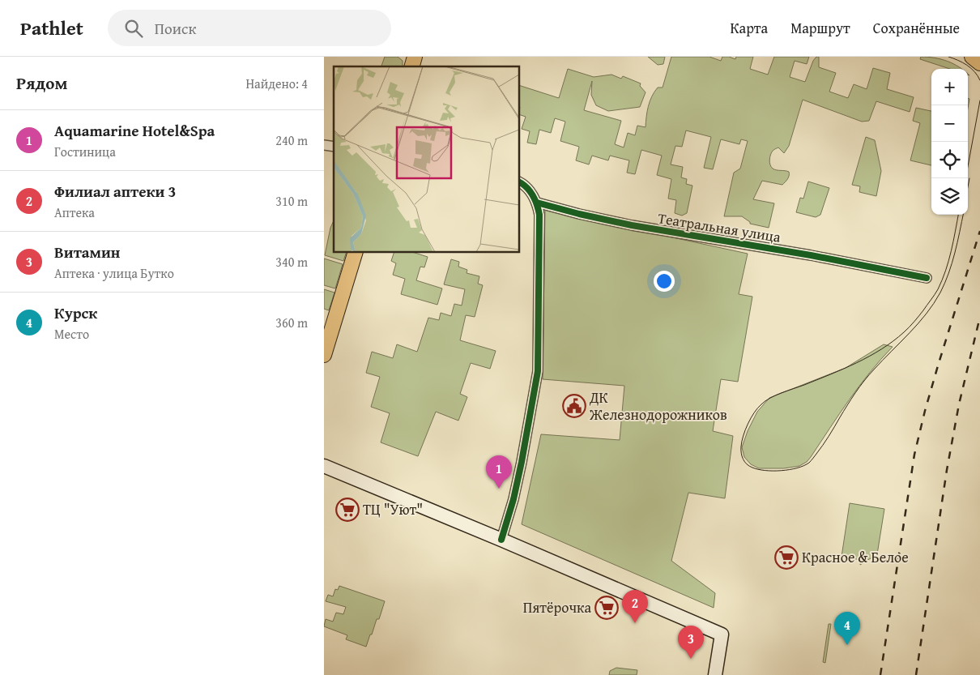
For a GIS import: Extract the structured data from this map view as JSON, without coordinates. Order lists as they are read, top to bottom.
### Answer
{
  "streets": {
    "street": ["Театральная улица"]
  },
  "places": {
    "public building": ["ДК Железнодорожников"],
    "supermarket": ["ТЦ \"Уют\"", "Красное & Белое", "Пятёрочка"]
  },
  "page": {
    "header": "Pathlet",
    "search": "Поиск",
    "nav": ["Карта", "Маршрут", "Сохранённые"],
    "heading": ["Рядом", "Найдено: 4"],
    "map_buttons": ["+", "−"],
    "list": [
      {
        "mark": "1",
        "name": "Aquamarine Hotel&Spa",
        "note": "Гостиница",
        "value": "240 m"
      },
      {
        "mark": "2",
        "name": "Филиал аптеки 3",
        "note": "Аптека",
        "value": "310 m"
      },
      {
        "mark": "3",
        "name": "Витамин",
        "note": "Аптека · улица Бутко",
        "value": "340 m"
      },
      {
        "mark": "4",
        "name": "Курск",
        "note": "Место",
        "value": "360 m"
      }
    ],
    "pins": [
      "1",
      "2",
      "4",
      "3"
    ]
  }
}
